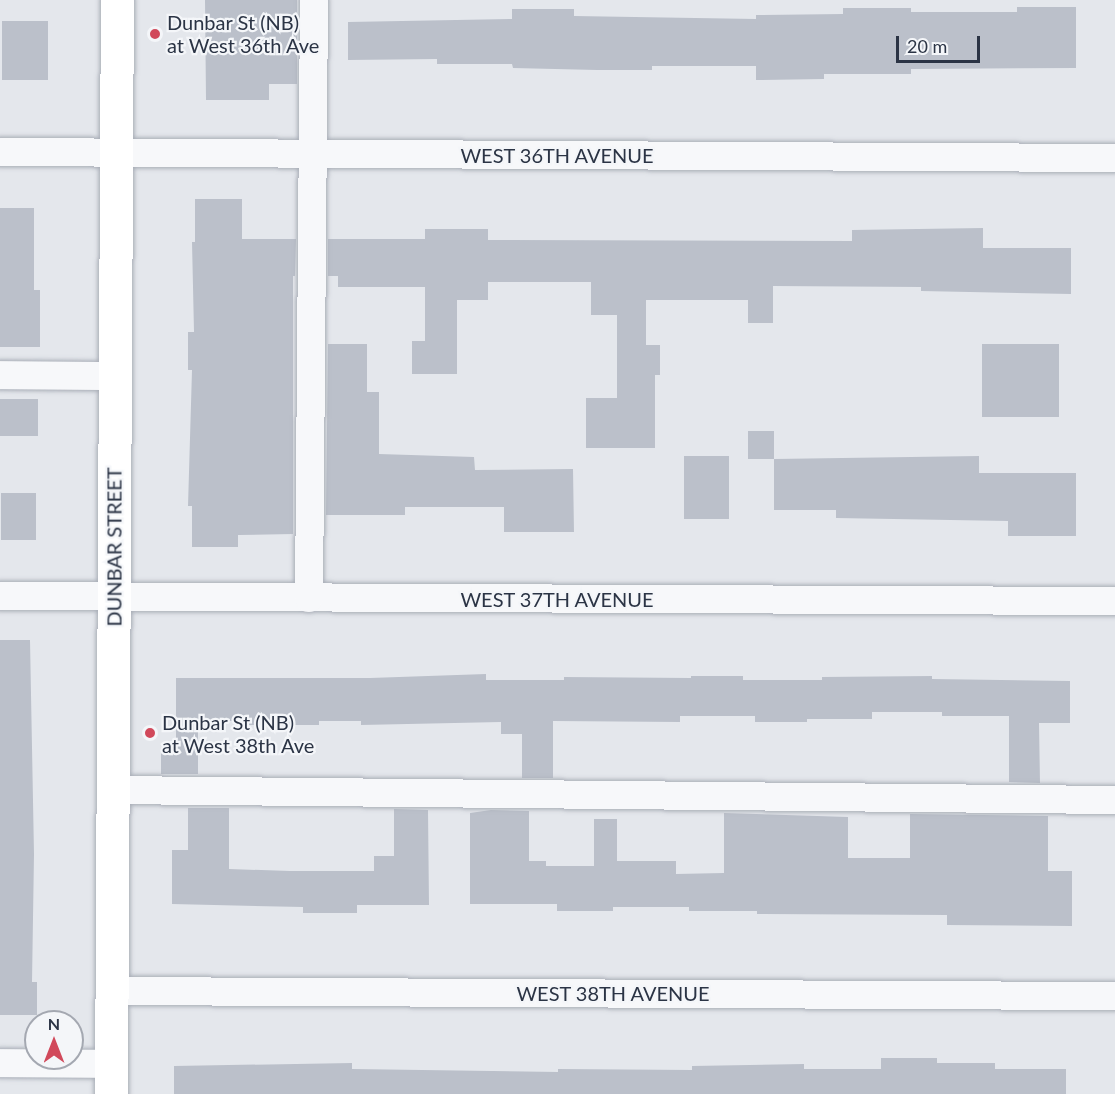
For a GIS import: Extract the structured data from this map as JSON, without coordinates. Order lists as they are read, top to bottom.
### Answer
{
  "streets": {
    "main road": ["DUNBAR STREET"],
    "street": ["WEST 36TH AVENUE", "WEST 37TH AVENUE", "WEST 38TH AVENUE"]
  },
  "crossings": [
    ["WEST 36TH AVENUE", "DUNBAR STREET"],
    ["DUNBAR STREET", "WEST 37TH AVENUE"],
    ["DUNBAR STREET", "WEST 38TH AVENUE"]
  ],
  "places": ["Dunbar St (NB) at West 36th Ave", "Dunbar St (NB) at West 38th Ave"],
  "scale_bar": "20 m",
  "north": "top"
}
